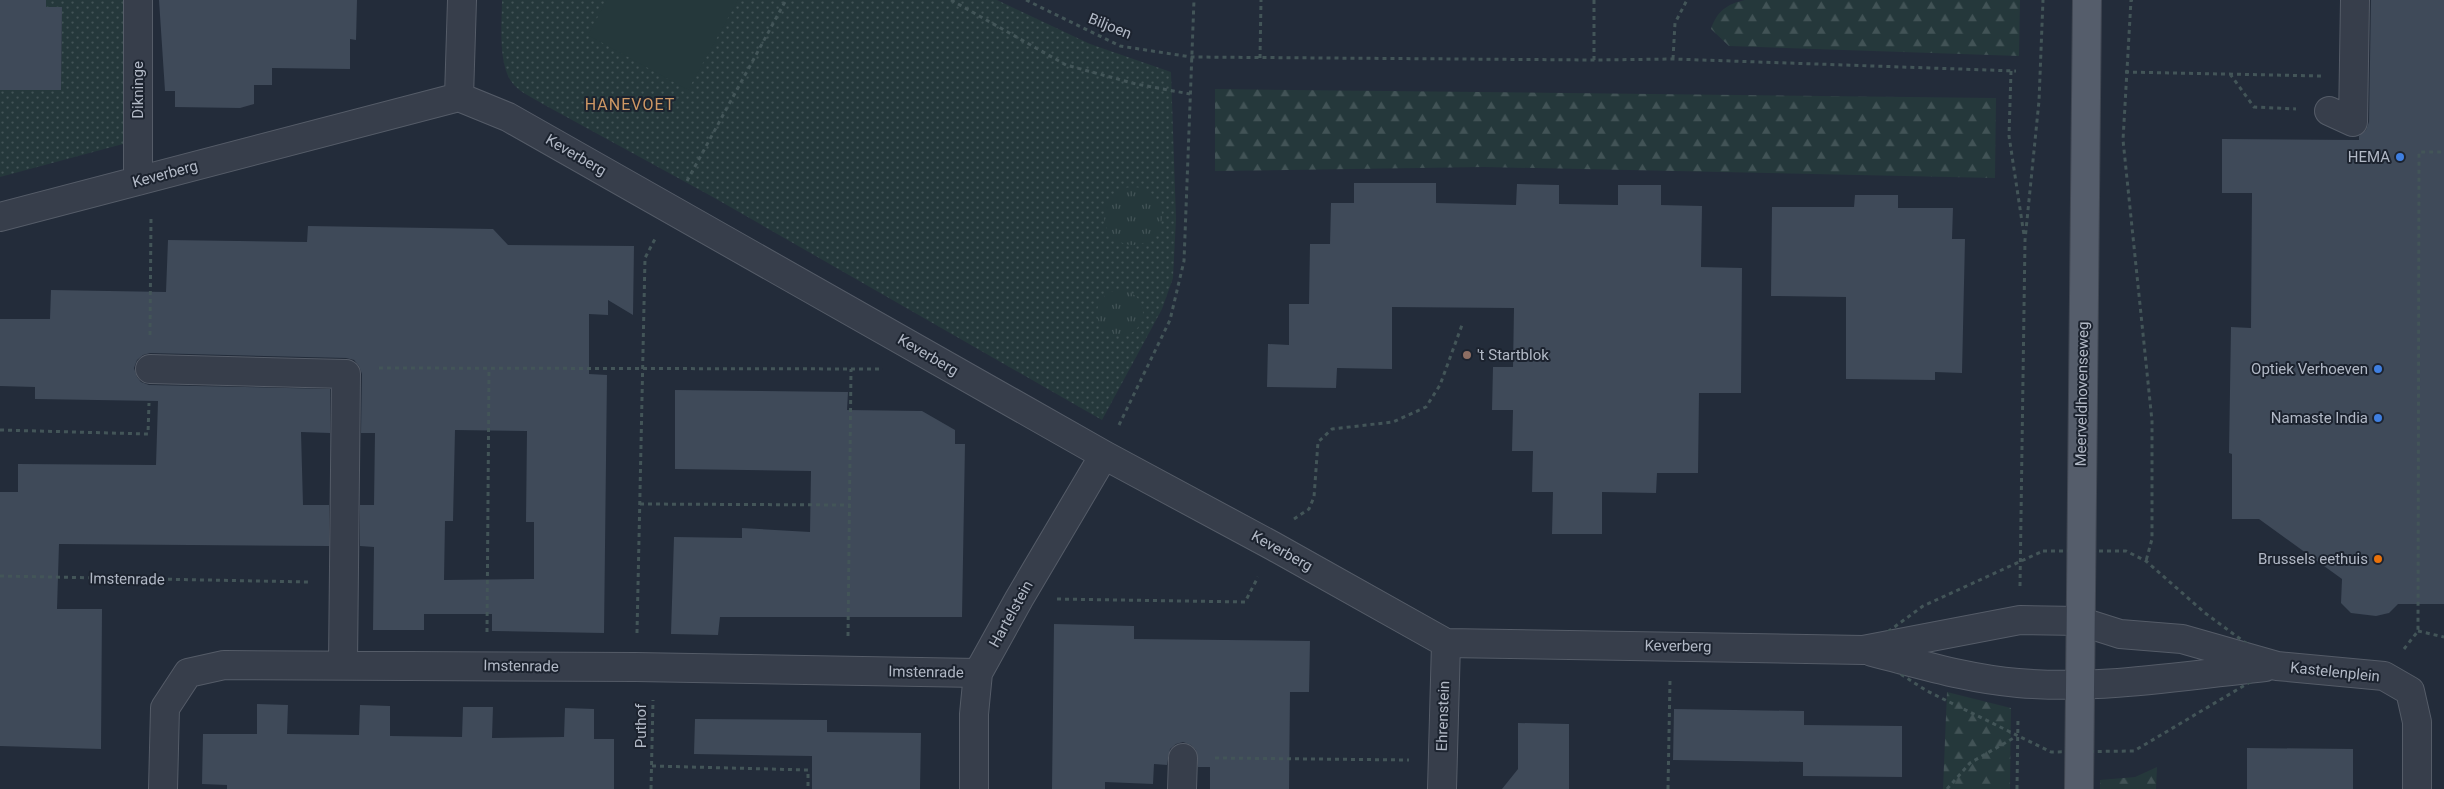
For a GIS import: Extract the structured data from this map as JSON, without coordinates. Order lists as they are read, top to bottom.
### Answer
{
  "streets": {
    "main road": ["Meerveldhovenseweg"],
    "street": [
      "Dikninge",
      "Keverberg",
      "Imstenrade",
      "Hartelstein",
      "Kastelenplein",
      "Ehrenstein"
    ],
    "path": ["Biljoen", "Puthof"]
  },
  "crossings": [
    ["Dikninge", "Keverberg"],
    ["Keverberg", "Meerveldhovenseweg"],
    ["Keverberg", "Hartelstein"],
    ["Keverberg", "Kastelenplein"],
    ["Keverberg", "Ehrenstein"],
    ["Meerveldhovenseweg", "Kastelenplein"],
    ["Imstenrade", "Hartelstein"],
    ["Imstenrade", "Puthof"]
  ],
  "districts": ["HANEVOET"],
  "places": [
    "HEMA",
    "'t Startblok",
    "Optiek Verhoeven",
    "Namaste India",
    "Brussels eethuis"
  ]
}
